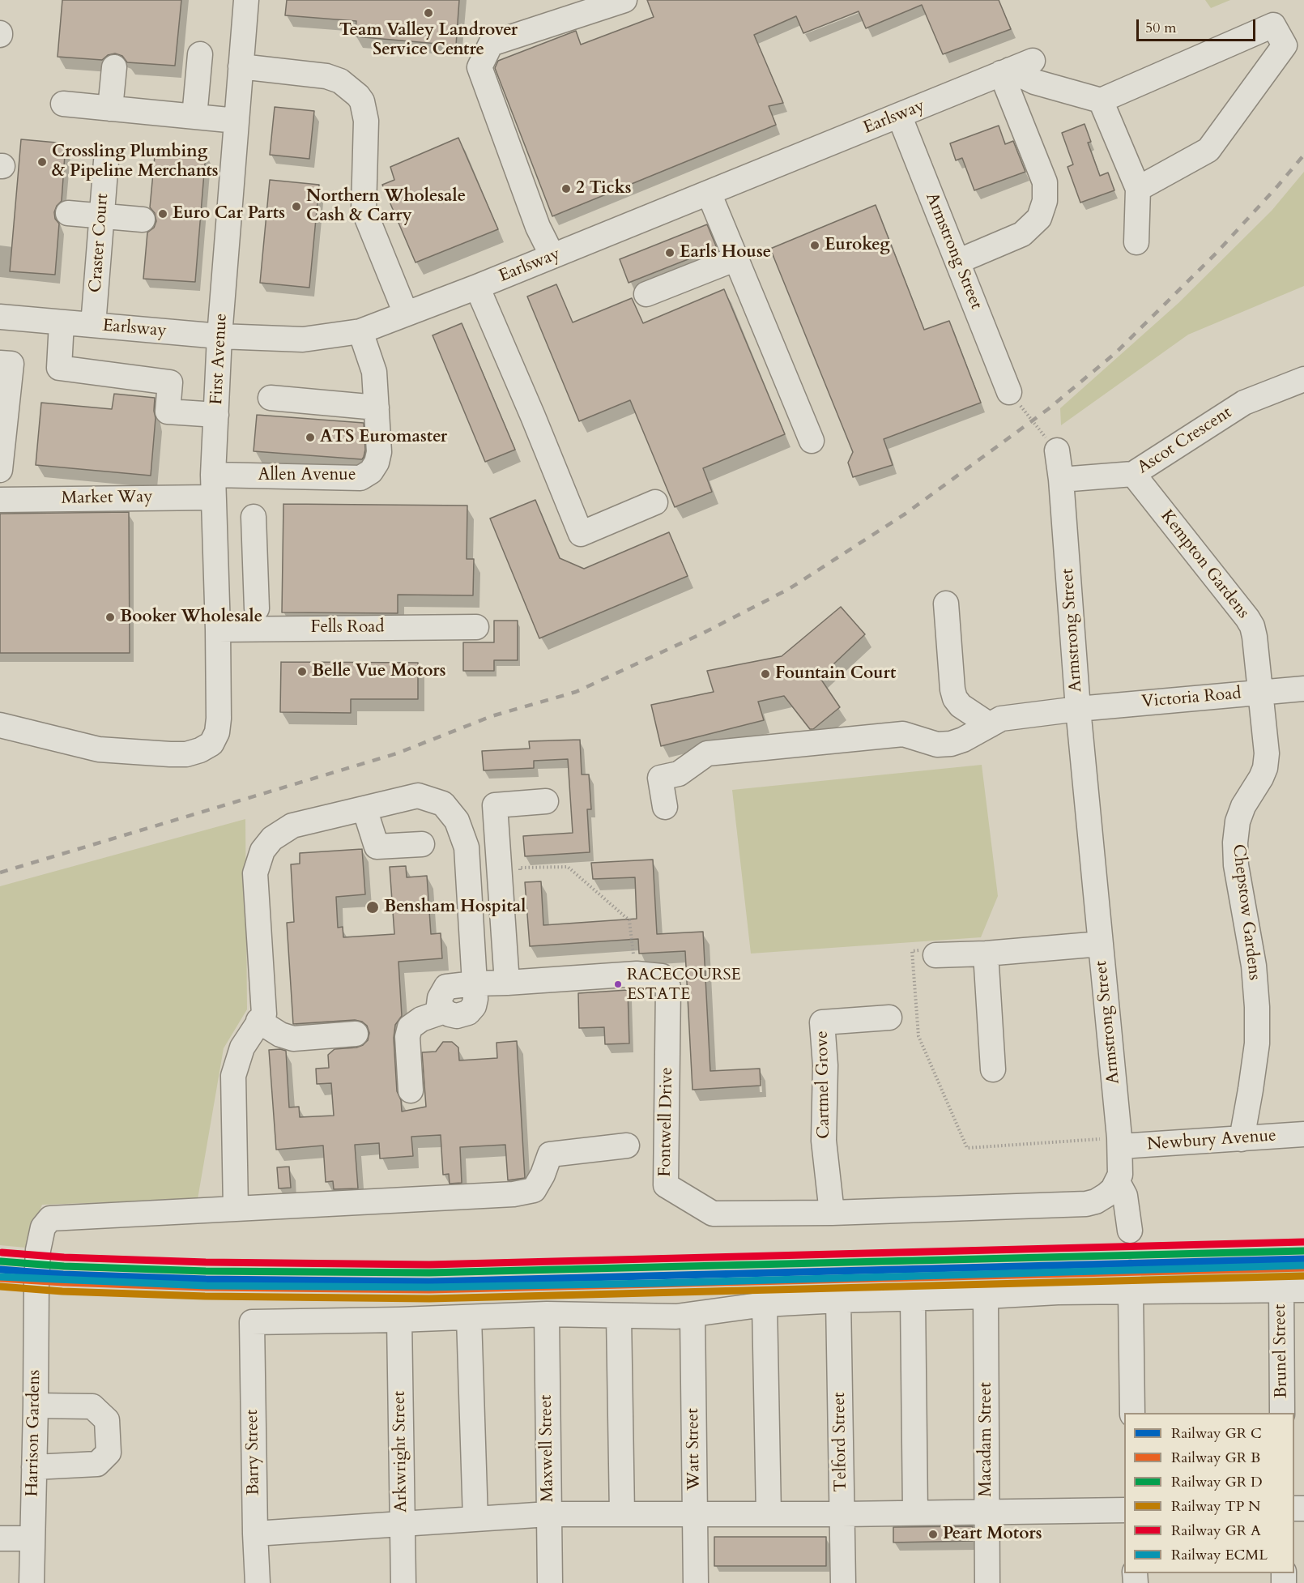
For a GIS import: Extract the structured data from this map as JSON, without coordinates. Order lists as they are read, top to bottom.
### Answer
{
  "streets": {
    "street": [
      "Earlsway",
      "Craster Court",
      "Armstrong Street",
      "First Avenue",
      "Ascot Crescent",
      "Allen Avenue",
      "Market Way",
      "Kempton Gardens",
      "Fells Road",
      "Victoria Road",
      "Chepstow Gardens",
      "Cartmel Grove",
      "Fontwell Drive",
      "Newbury Avenue",
      "Brunel Street",
      "Harrison Gardens",
      "Macadam Street",
      "Telford Street",
      "Maxwell Street",
      "Watt Street",
      "Arkwright Street",
      "Barry Street"
    ]
  },
  "crossings": [
    ["Earlsway", "Craster Court"],
    ["Earlsway", "Armstrong Street"],
    ["Earlsway", "First Avenue"],
    ["Earlsway", "Allen Avenue"],
    ["Armstrong Street", "Ascot Crescent"],
    ["Armstrong Street", "Victoria Road"],
    ["Armstrong Street", "Fontwell Drive"],
    ["Armstrong Street", "Newbury Avenue"],
    ["First Avenue", "Allen Avenue"],
    ["First Avenue", "Market Way"],
    ["First Avenue", "Fells Road"],
    ["Ascot Crescent", "Kempton Gardens"],
    ["Allen Avenue", "Market Way"],
    ["Kempton Gardens", "Victoria Road"],
    ["Kempton Gardens", "Chepstow Gardens"],
    ["Victoria Road", "Chepstow Gardens"],
    ["Chepstow Gardens", "Newbury Avenue"],
    ["Cartmel Grove", "Fontwell Drive"],
    ["Arkwright Street", "Barry Street"]
  ],
  "places": [
    "Team Valley Landrover Service Centre",
    "Crossling Plumbing & Pipeline Merchants",
    "2 Ticks",
    "Northern Wholesale Cash & Carry",
    "Euro Car Parts",
    "Eurokeg",
    "Earls House",
    "ATS Euromaster",
    "Booker Wholesale",
    "Belle Vue Motors",
    "Fountain Court",
    "Bensham Hospital",
    "RACECOURSE ESTATE",
    "Peart Motors"
  ],
  "lines": ["rail line ECML"],
  "legend": [
    "Railway GR C",
    "Railway GR B",
    "Railway GR D",
    "Railway TP N",
    "Railway GR A",
    "Railway ECML"
  ],
  "scale_bar": "50 m"
}
